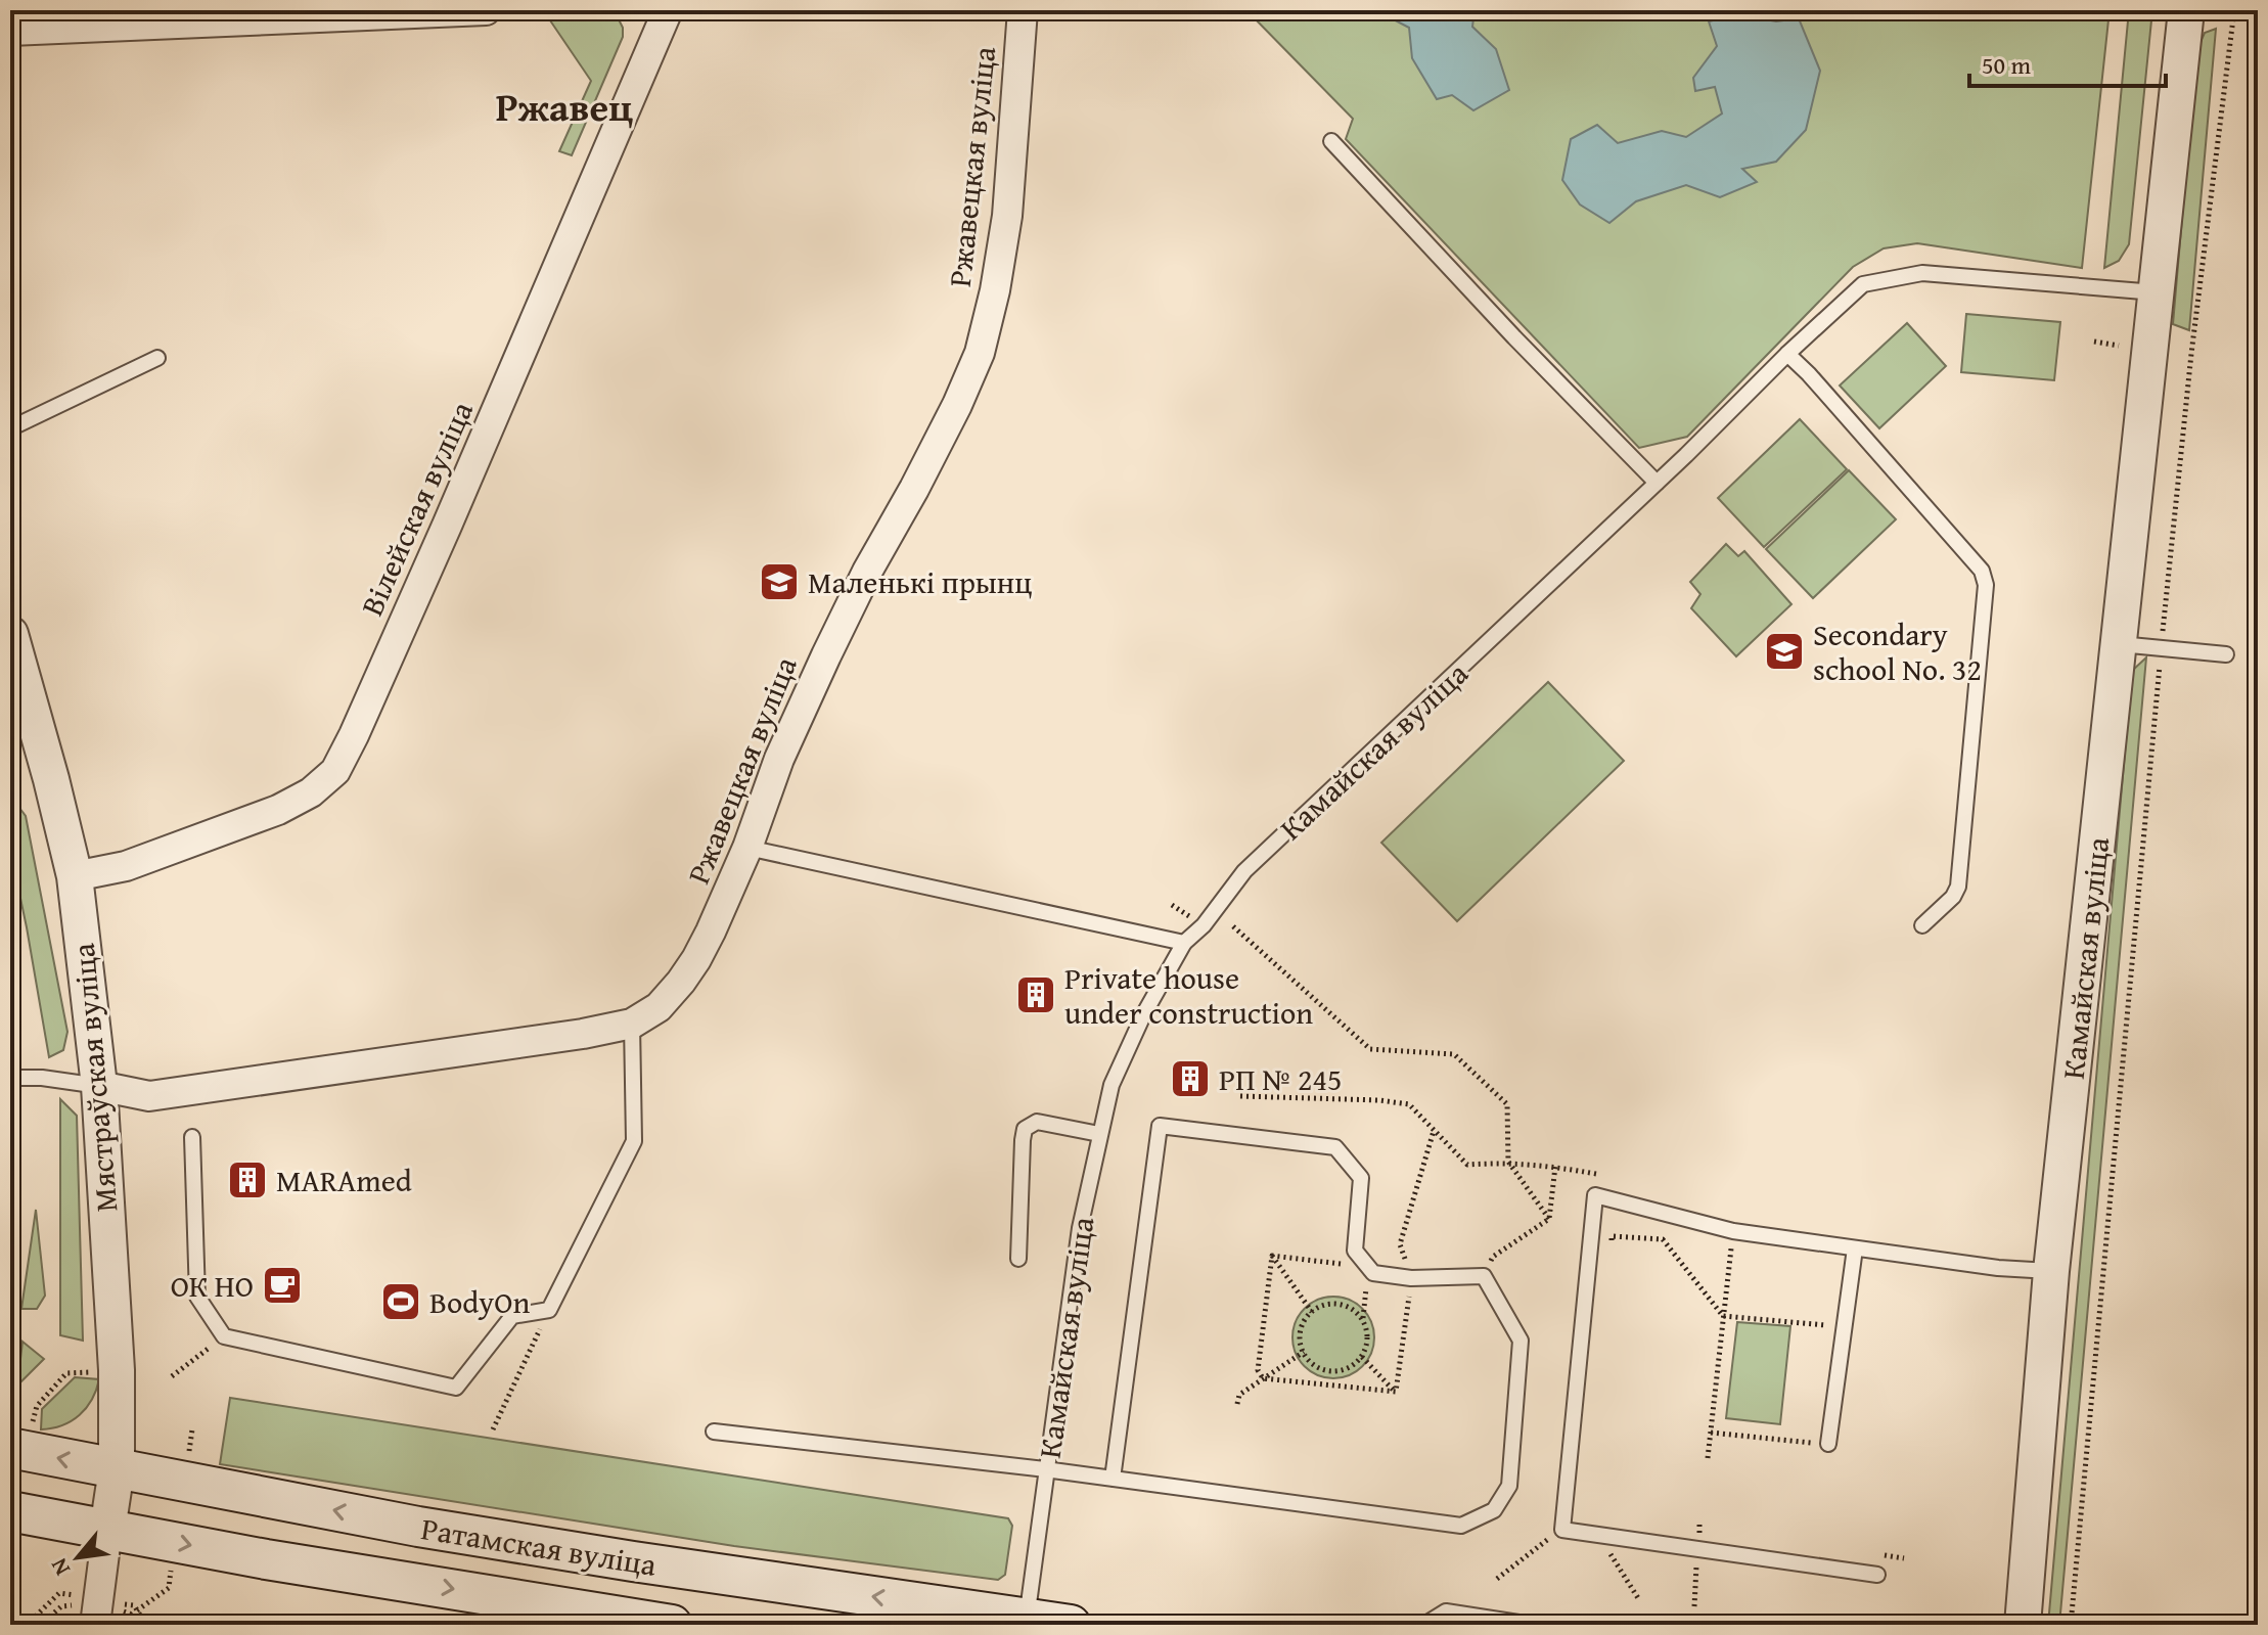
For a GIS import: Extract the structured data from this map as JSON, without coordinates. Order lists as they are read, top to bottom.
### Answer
{
  "streets": {
    "main road": ["Ратамская вуліца"],
    "street": [
      "Ржавецкая вуліца",
      "Вілейская вуліца",
      "Камайская вуліца",
      "Мястраўская вуліца"
    ]
  },
  "crossings": [
    ["Ржавецкая вуліца", "Мястраўская вуліца"],
    ["Вілейская вуліца", "Мястраўская вуліца"],
    ["Камайская вуліца", "Ратамская вуліца"],
    ["Мястраўская вуліца", "Ратамская вуліца"]
  ],
  "districts": ["Ржавец"],
  "places": {
    "school or university": ["Маленькі прынц", "Secondary school No. 32"],
    "building": ["Private house under construction", "РП № 245", "MARAmed"],
    "cafe": ["ОК НО"],
    "sports": ["BodyOn"]
  },
  "scale_bar": "50 m",
  "north": "bottom left"
}
